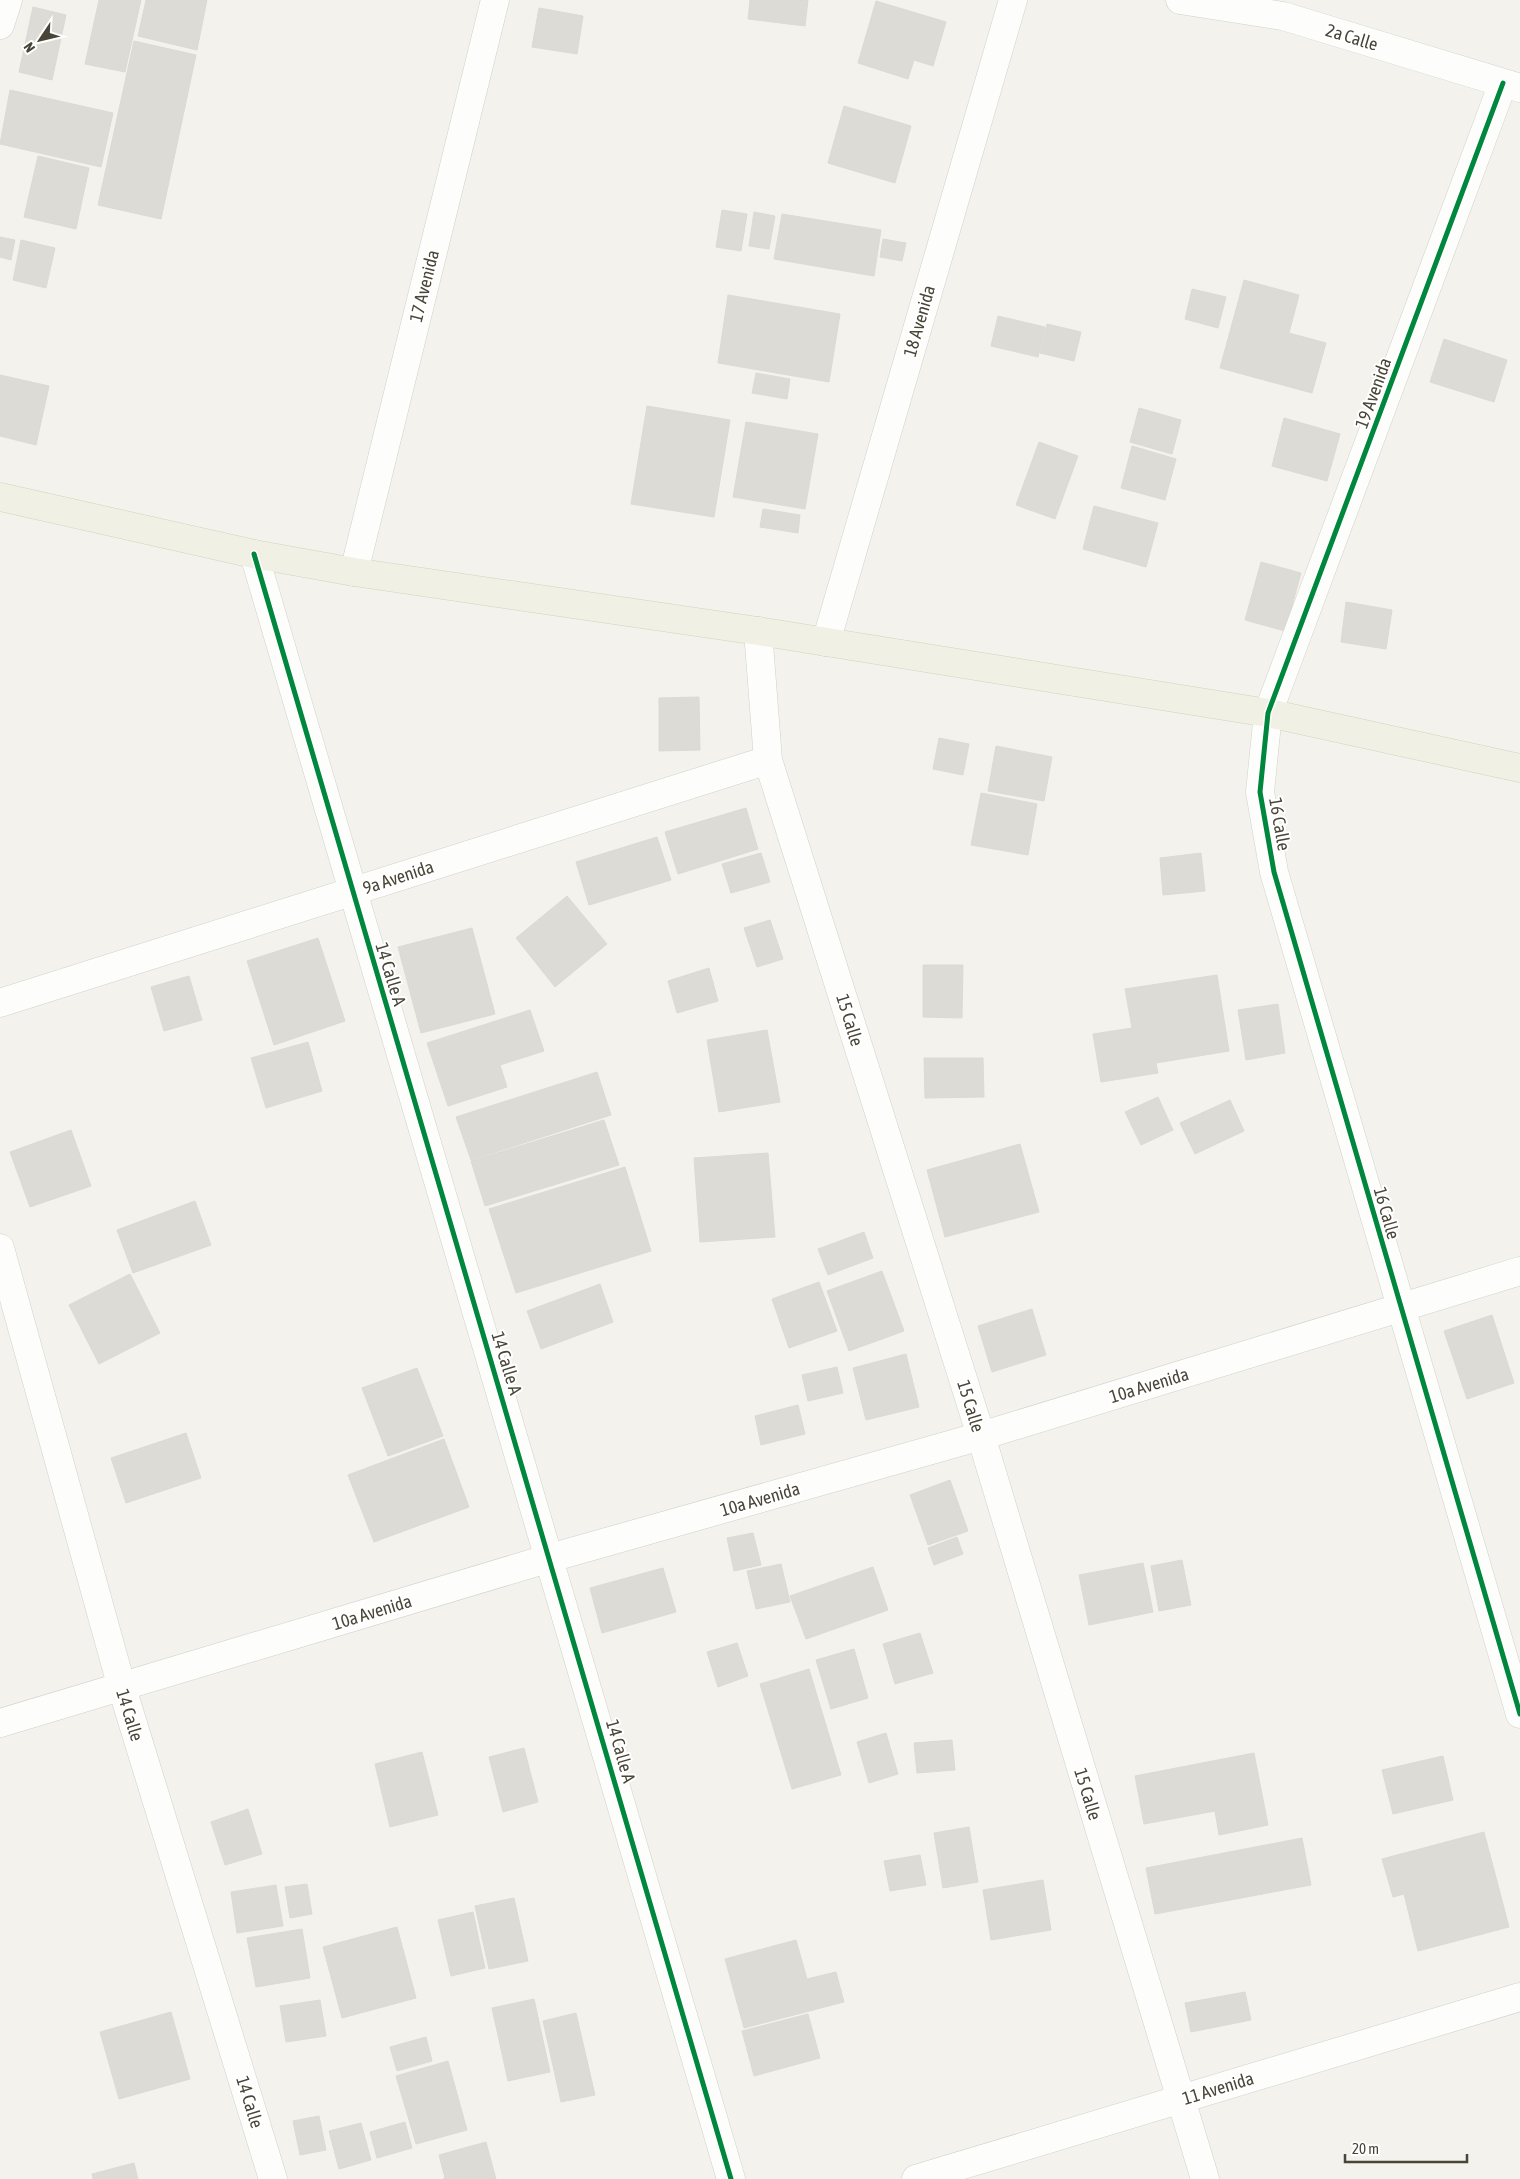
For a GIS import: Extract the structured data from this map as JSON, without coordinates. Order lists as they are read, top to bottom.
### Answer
{
  "streets": {
    "street": [
      "2a Calle",
      "17 Avenida",
      "18 Avenida",
      "19 Avenida",
      "16 Calle",
      "9a Avenida",
      "14 Calle A",
      "15 Calle",
      "10a Avenida",
      "14 Calle",
      "11 Avenida"
    ]
  },
  "crossings": [
    ["2a Calle", "19 Avenida"],
    ["19 Avenida", "16 Calle"],
    ["16 Calle", "10a Avenida"],
    ["9a Avenida", "14 Calle A"],
    ["9a Avenida", "15 Calle"],
    ["14 Calle A", "10a Avenida"],
    ["15 Calle", "10a Avenida"],
    ["15 Calle", "11 Avenida"],
    ["10a Avenida", "14 Calle"]
  ],
  "scale_bar": "20 m",
  "north": "bottom left"
}
